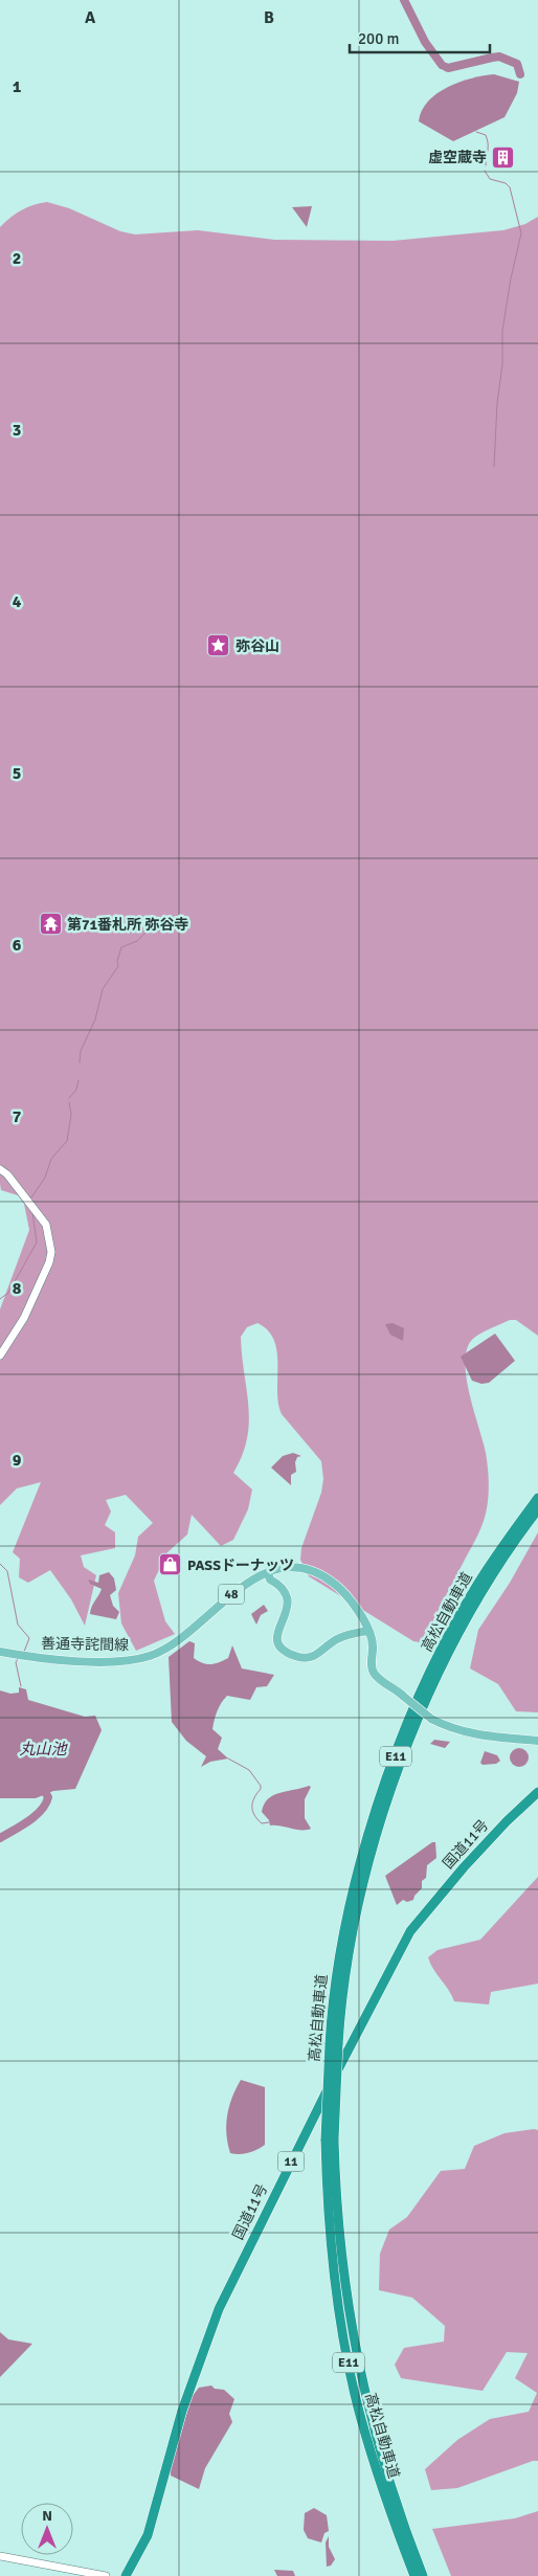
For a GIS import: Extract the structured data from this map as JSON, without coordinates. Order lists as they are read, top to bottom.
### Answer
{
  "streets": {
    "highway": [
      "高松自動車道",
      "E11",
      "国道11号",
      "11"
    ],
    "main road": ["48", "善通寺詫間線"]
  },
  "water": ["丸山池"],
  "places": {
    "building": ["虚空蔵寺"],
    "place": ["弥谷山"],
    "temple": ["第71番札所 弥谷寺"],
    "shop": ["PASSドーナッツ"]
  },
  "scale_bar": "200 m",
  "north": "top",
  "grid": {
    "columns": ["A", "B"],
    "rows": [
      "1",
      "2",
      "3",
      "4",
      "5",
      "6",
      "7",
      "8",
      "9"
    ]
  }
}
